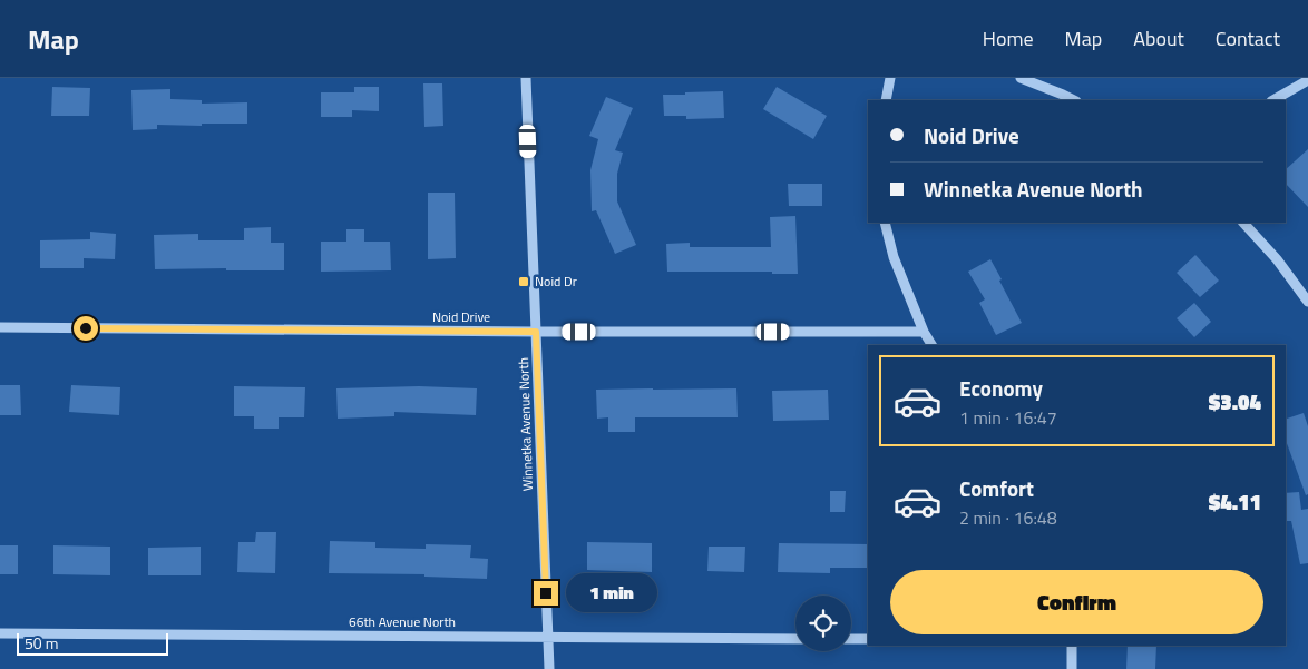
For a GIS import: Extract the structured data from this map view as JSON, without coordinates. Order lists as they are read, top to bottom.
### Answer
{
  "streets": {
    "street": ["Noid Drive", "Winnetka Avenue North", "66th Avenue North"]
  },
  "crossings": [
    ["Noid Drive", "Winnetka Avenue North"],
    ["Winnetka Avenue North", "66th Avenue North"]
  ],
  "places": {
    "transit": ["Noid Dr"]
  },
  "scale_bar": "50 m",
  "page": {
    "header": "Map",
    "nav": [
      "Home",
      "Map",
      "About",
      "Contact"
    ],
    "banner": ["Noid Drive", "Winnetka Avenue North"],
    "list": [
      {
        "name": "Economy",
        "note": "1 min · 16:47",
        "value": "$3.04"
      },
      {
        "name": "Comfort",
        "note": "2 min · 16:48",
        "value": "$4.11"
      }
    ],
    "buttons": "Confirm",
    "bubble": "1 min",
    "scale": "50 m"
  }
}
